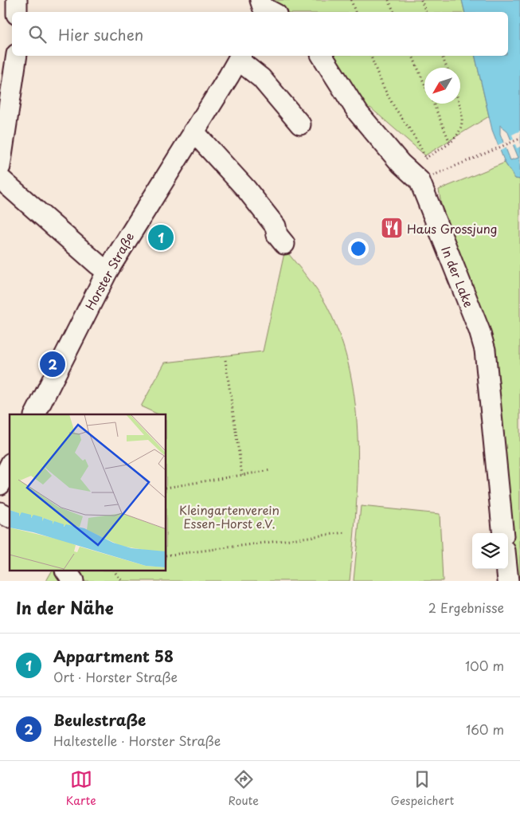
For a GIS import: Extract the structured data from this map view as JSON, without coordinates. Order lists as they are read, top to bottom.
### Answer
{
  "streets": {
    "street": ["Horster Straße", "In der Lake"]
  },
  "parks": ["Kleingartenverein Essen-Horst e.V."],
  "places": {
    "restaurant": ["Haus Grossjung"]
  },
  "north": "bottom left",
  "page": {
    "search": "Hier suchen",
    "pins": ["1", "2"],
    "heading": ["In der Nähe", "2 Ergebnisse"],
    "list": [
      {
        "mark": "1",
        "name": "Appartment 58",
        "note": "Ort · Horster Straße",
        "value": "100 m"
      },
      {
        "mark": "2",
        "name": "Beulestraße",
        "note": "Haltestelle · Horster Straße",
        "value": "160 m"
      }
    ],
    "nav": ["Karte", "Route", "Gespeichert"]
  }
}
